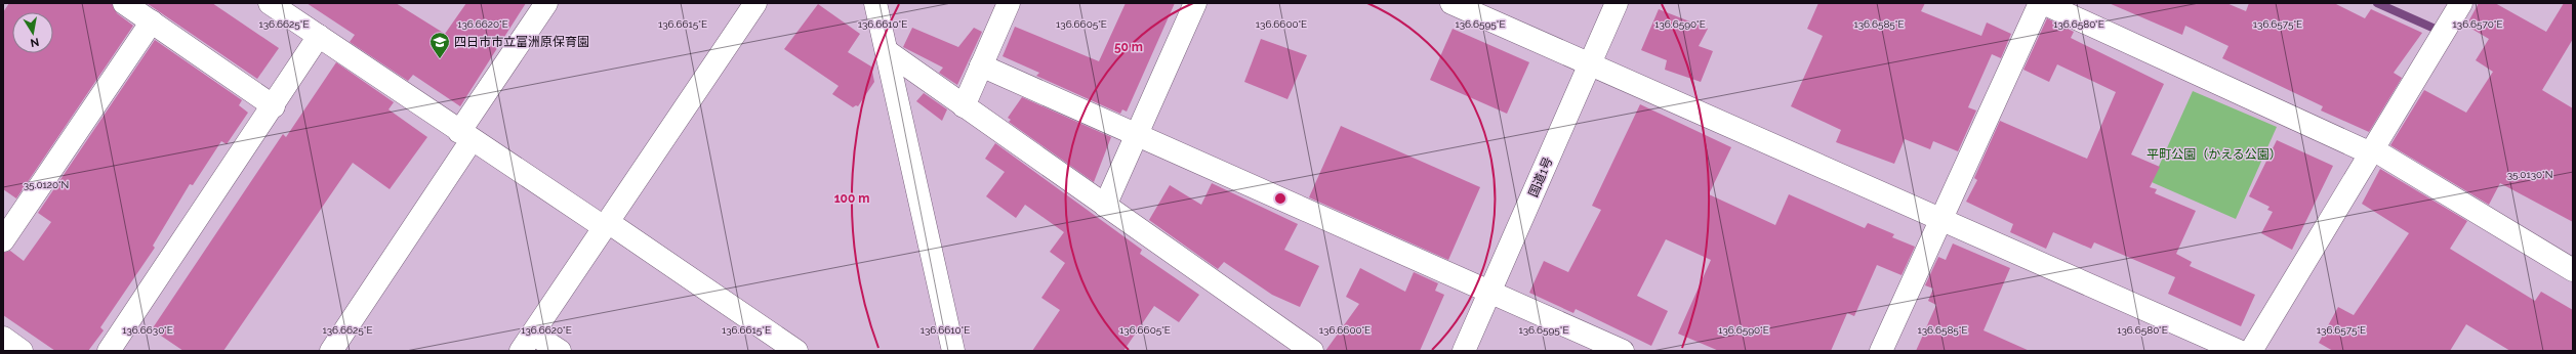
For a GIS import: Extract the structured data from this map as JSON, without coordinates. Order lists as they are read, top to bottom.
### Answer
{
  "streets": {
    "main road": ["国道1号"]
  },
  "parks": ["平町公園（かえる公園）"],
  "places": {
    "school or university": ["四日市市立富洲原保育園"]
  },
  "north": "bottom",
  "coordinates": [
    "136.6625°E",
    "136.6620°E",
    "136.6615°E",
    "136.6610°E",
    "136.6605°E",
    "136.6600°E",
    "136.6595°E",
    "136.6590°E",
    "136.6585°E",
    "136.6580°E",
    "136.6575°E",
    "136.6570°E",
    "35.0130°N",
    "35.0120°N",
    "136.6630°E"
  ],
  "rings": ["50 m", "100 m"]
}
